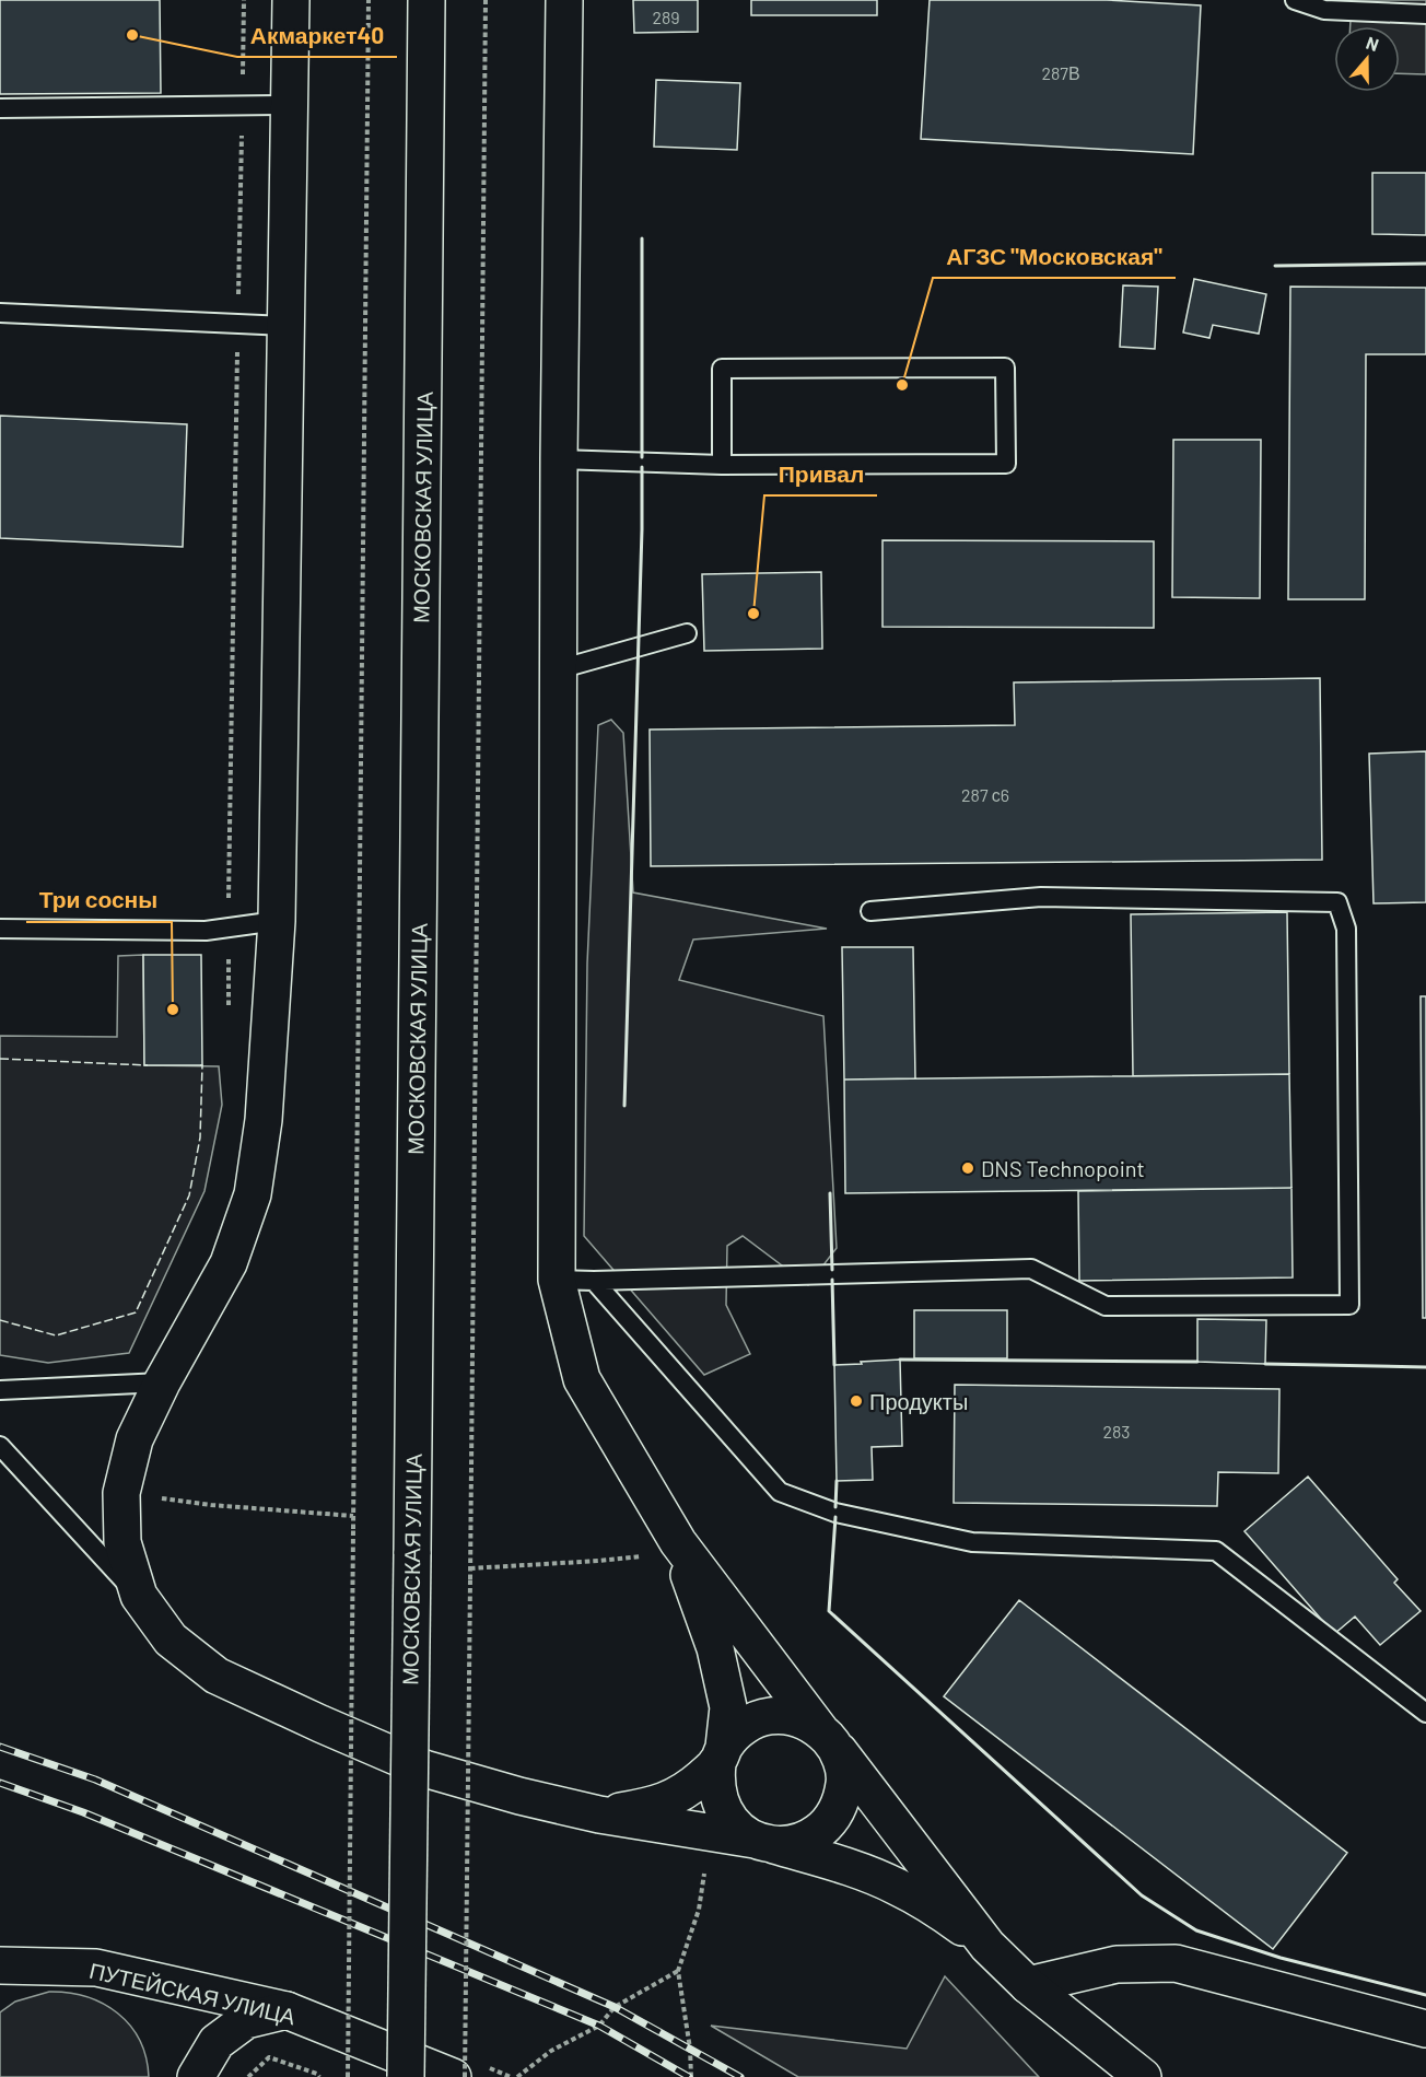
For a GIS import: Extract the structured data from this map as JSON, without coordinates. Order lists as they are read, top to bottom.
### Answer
{
  "streets": {
    "main road": ["МОСКОВСКАЯ УЛИЦА", "ПУТЕЙСКАЯ УЛИЦА"]
  },
  "places": [
    "Акмаркет40",
    "АГЗС \"Московская\"",
    "Привал",
    "Три сосны",
    "DNS Technopoint",
    "Продукты"
  ],
  "house_numbers": [
    "289",
    "287В",
    "287 с6",
    "283"
  ],
  "north": "top"
}
